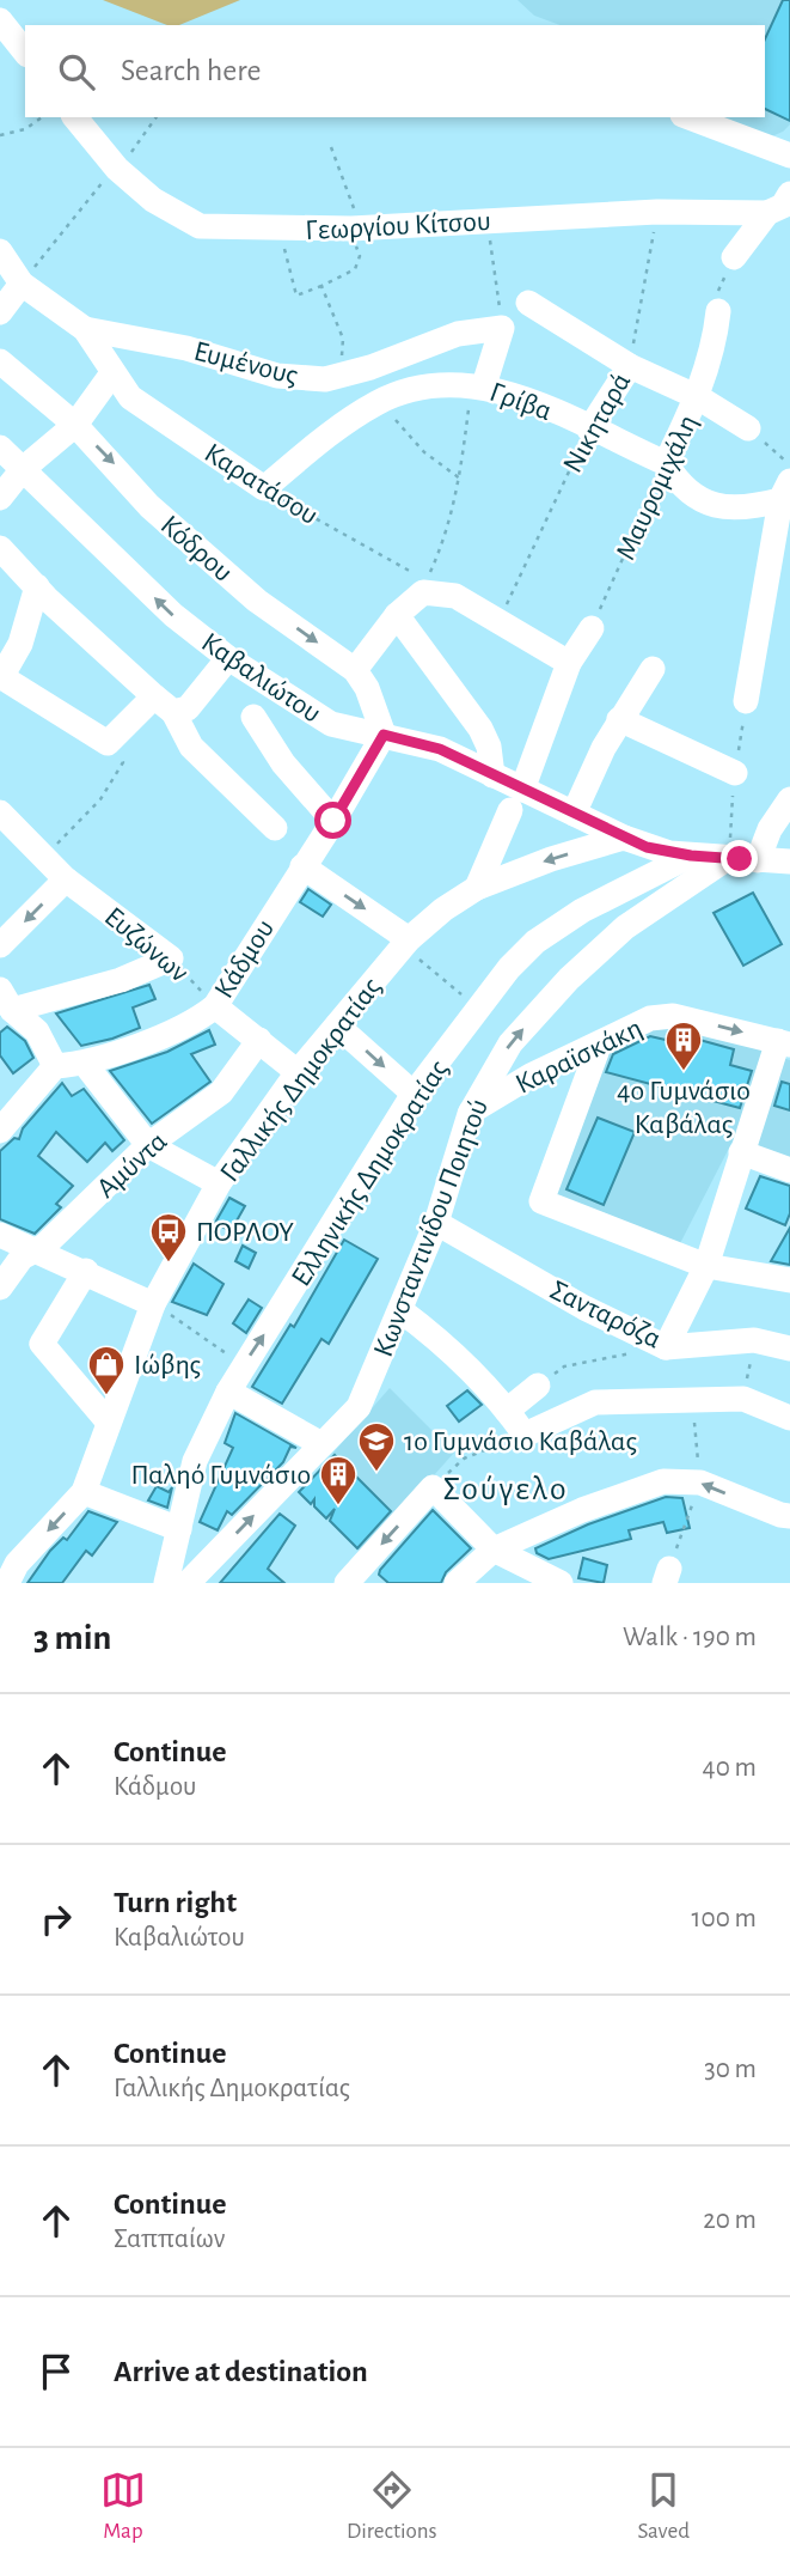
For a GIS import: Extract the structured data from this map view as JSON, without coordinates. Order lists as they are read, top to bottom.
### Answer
{
  "streets": {
    "street": [
      "Γεωργίου Κίτσου",
      "Ευμένους",
      "Γρίβα",
      "Νικηταρά",
      "Καρατάσου",
      "Μαυρομιχάλη",
      "Κόδρου",
      "Καβαλιώτου",
      "Ευζώνων",
      "Κάδμου",
      "Καραϊσκάκη",
      "Γαλλικής Δημοκρατίας",
      "Αμύντα",
      "Ελληνικής Δημοκρατίας",
      "Κωνσταντινίδου Ποιητού",
      "Σανταρόζα"
    ]
  },
  "crossings": [
    ["Γεωργίου Κίτσου", "Νικηταρά"],
    ["Ευμένους", "Καρατάσου"],
    ["Γρίβα", "Νικηταρά"],
    ["Γρίβα", "Καρατάσου"],
    ["Γρίβα", "Μαυρομιχάλη"],
    ["Κόδρου", "Καβαλιώτου"],
    ["Κόδρου", "Κάδμου"],
    ["Καβαλιώτου", "Κάδμου"],
    ["Καβαλιώτου", "Γαλλικής Δημοκρατίας"],
    ["Ευζώνων", "Κάδμου"],
    ["Ευζώνων", "Γαλλικής Δημοκρατίας"],
    ["Ευζώνων", "Αμύντα"],
    ["Καραϊσκάκη", "Κωνσταντινίδου Ποιητού"],
    ["Κωνσταντινίδου Ποιητού", "Σανταρόζα"]
  ],
  "districts": ["Σούγελο"],
  "places": {
    "building": ["4ο Γυμνάσιο Καβάλας", "Παληό Γυμνάσιο"],
    "bus stop": ["ΠΟΡΛΟΥ"],
    "shop": ["Ιώβης"],
    "school or university": ["1ο Γυμνάσιο Καβάλας"]
  },
  "page": {
    "search": "Search here",
    "heading": ["3 min", "Walk · 190 m"],
    "list": [
      ["Continue", "Κάδμου", "40 m"],
      ["Turn right", "Καβαλιώτου", "100 m"],
      ["Continue", "Γαλλικής Δημοκρατίας", "30 m"],
      ["Continue", "Σαππαίων", "20 m"],
      "Arrive at destination"
    ],
    "nav": ["Map", "Directions", "Saved"]
  }
}
